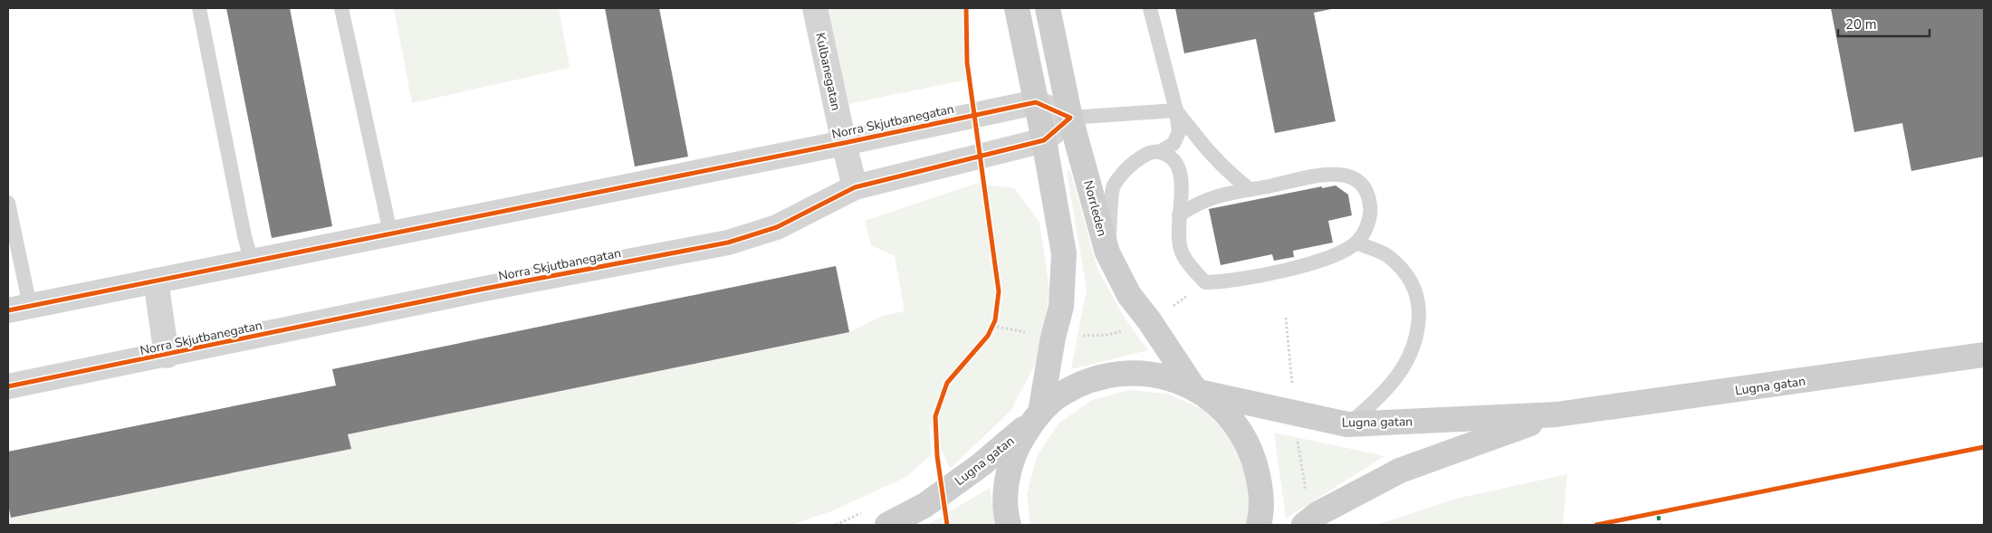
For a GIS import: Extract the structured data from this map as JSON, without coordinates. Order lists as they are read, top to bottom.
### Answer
{
  "streets": {
    "main road": ["Norrleden", "Lugna gatan"],
    "street": ["Kulbanegatan", "Norra Skjutbanegatan"]
  },
  "crossings": [
    ["Kulbanegatan", "Norra Skjutbanegatan"],
    ["Norra Skjutbanegatan", "Norrleden"],
    ["Norrleden", "Lugna gatan"]
  ],
  "scale_bar": "20 m"
}
